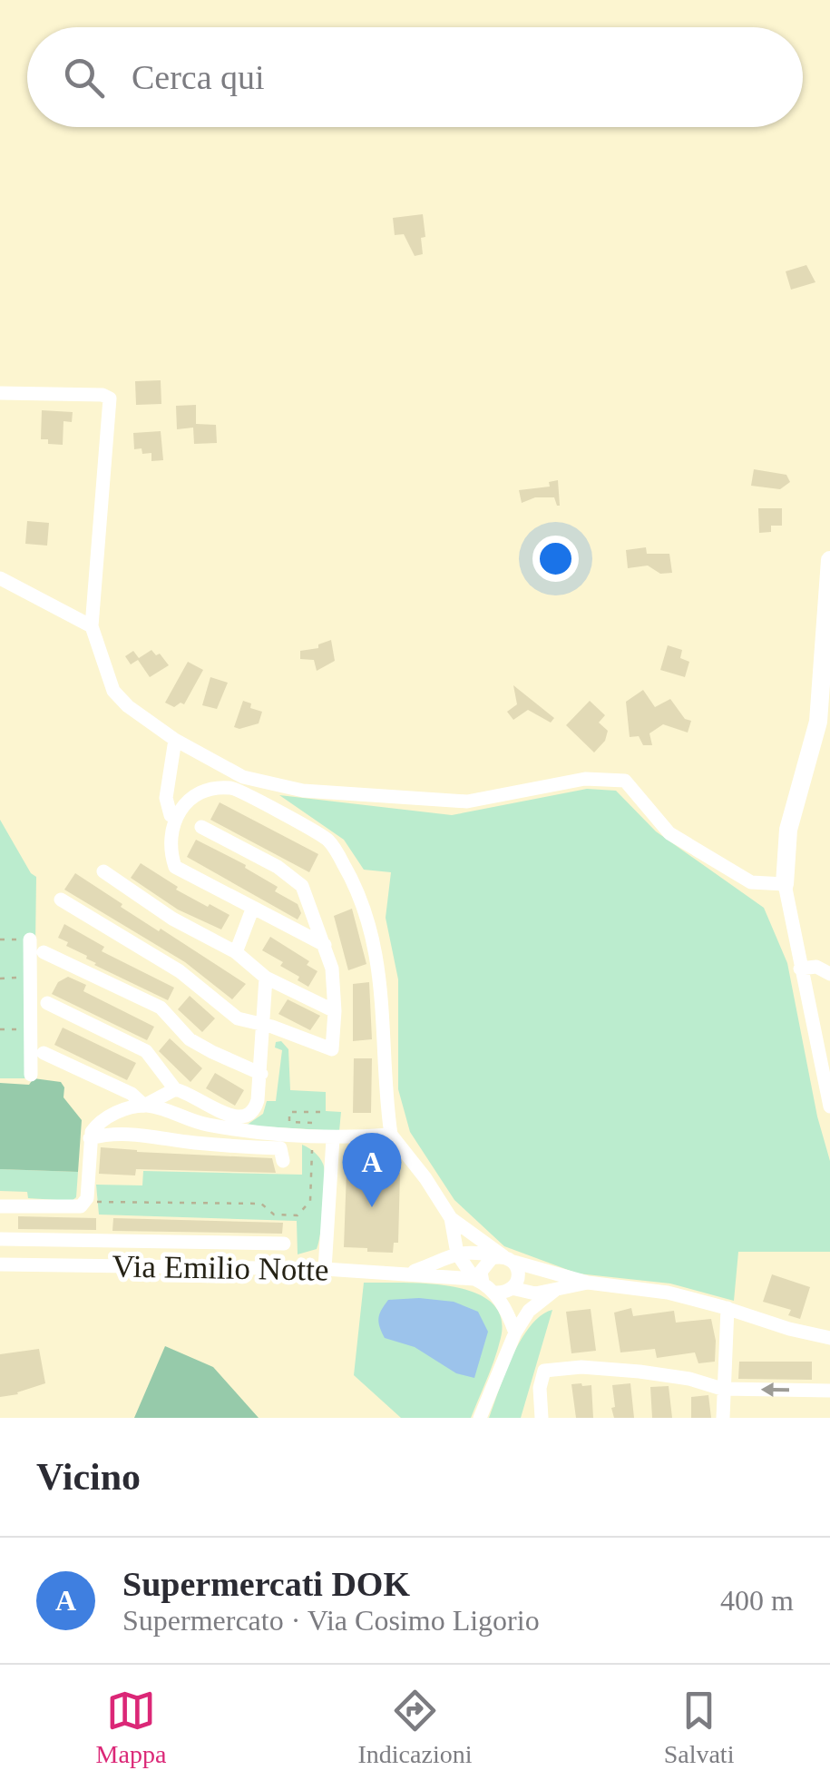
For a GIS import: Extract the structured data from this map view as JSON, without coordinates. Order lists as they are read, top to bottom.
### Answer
{
  "streets": {
    "street": ["Via Emilio Notte"]
  },
  "page": {
    "search": "Cerca qui",
    "pins": "A",
    "heading": "Vicino",
    "list": [
      {
        "mark": "A",
        "name": "Supermercati DOK",
        "note": "Supermercato · Via Cosimo Ligorio",
        "value": "400 m"
      }
    ],
    "nav": ["Mappa", "Indicazioni", "Salvati"]
  }
}
